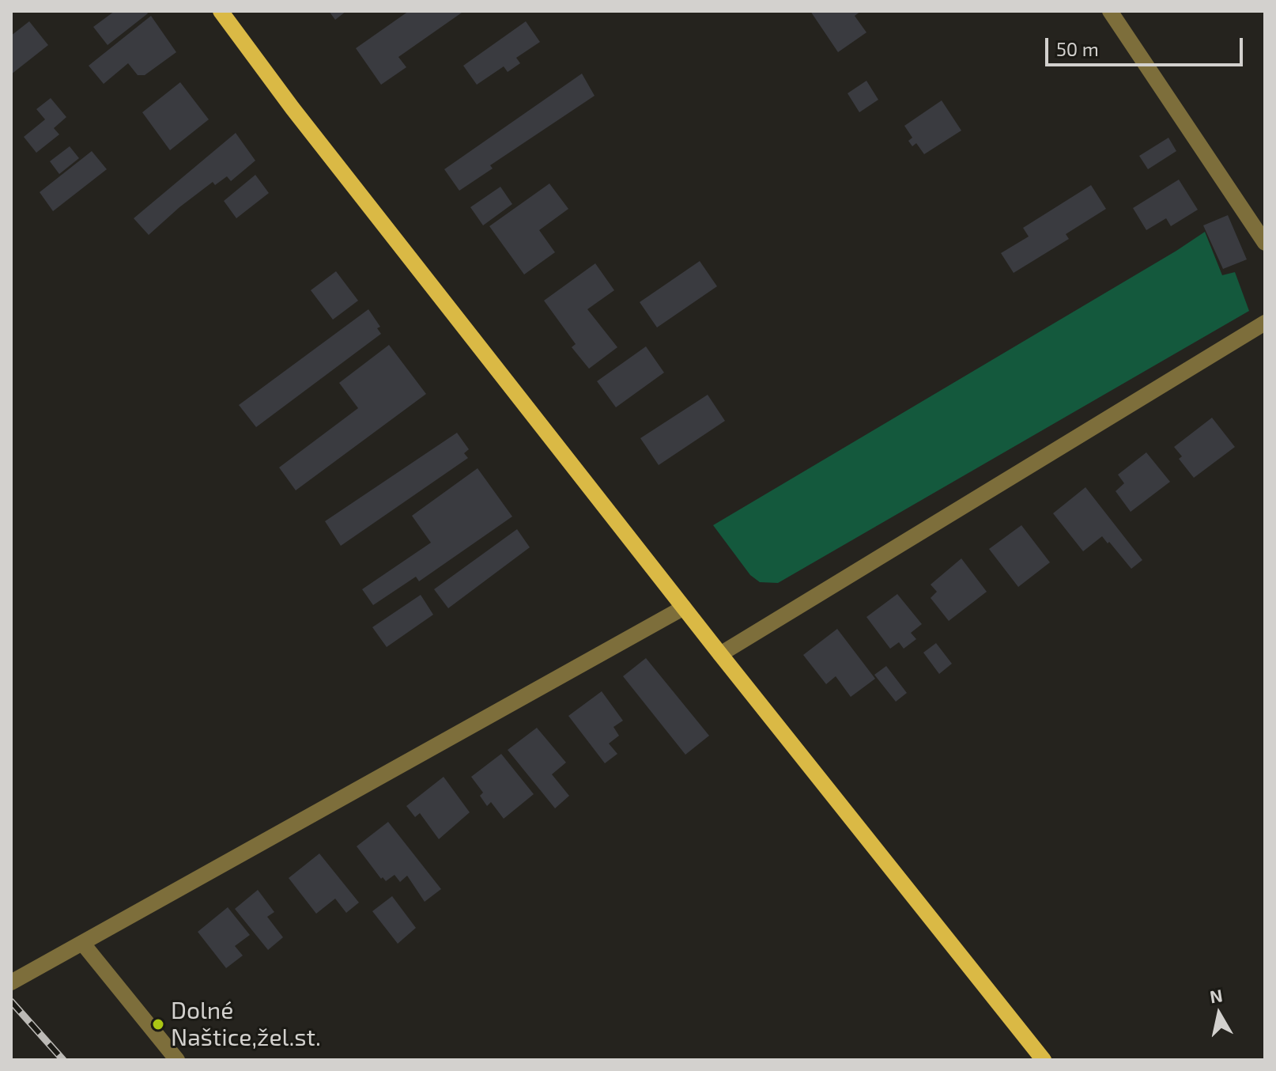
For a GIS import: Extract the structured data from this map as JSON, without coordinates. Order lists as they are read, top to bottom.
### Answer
{
  "places": ["Dolné Naštice,žel.st."],
  "scale_bar": "50 m",
  "north": "top"
}
